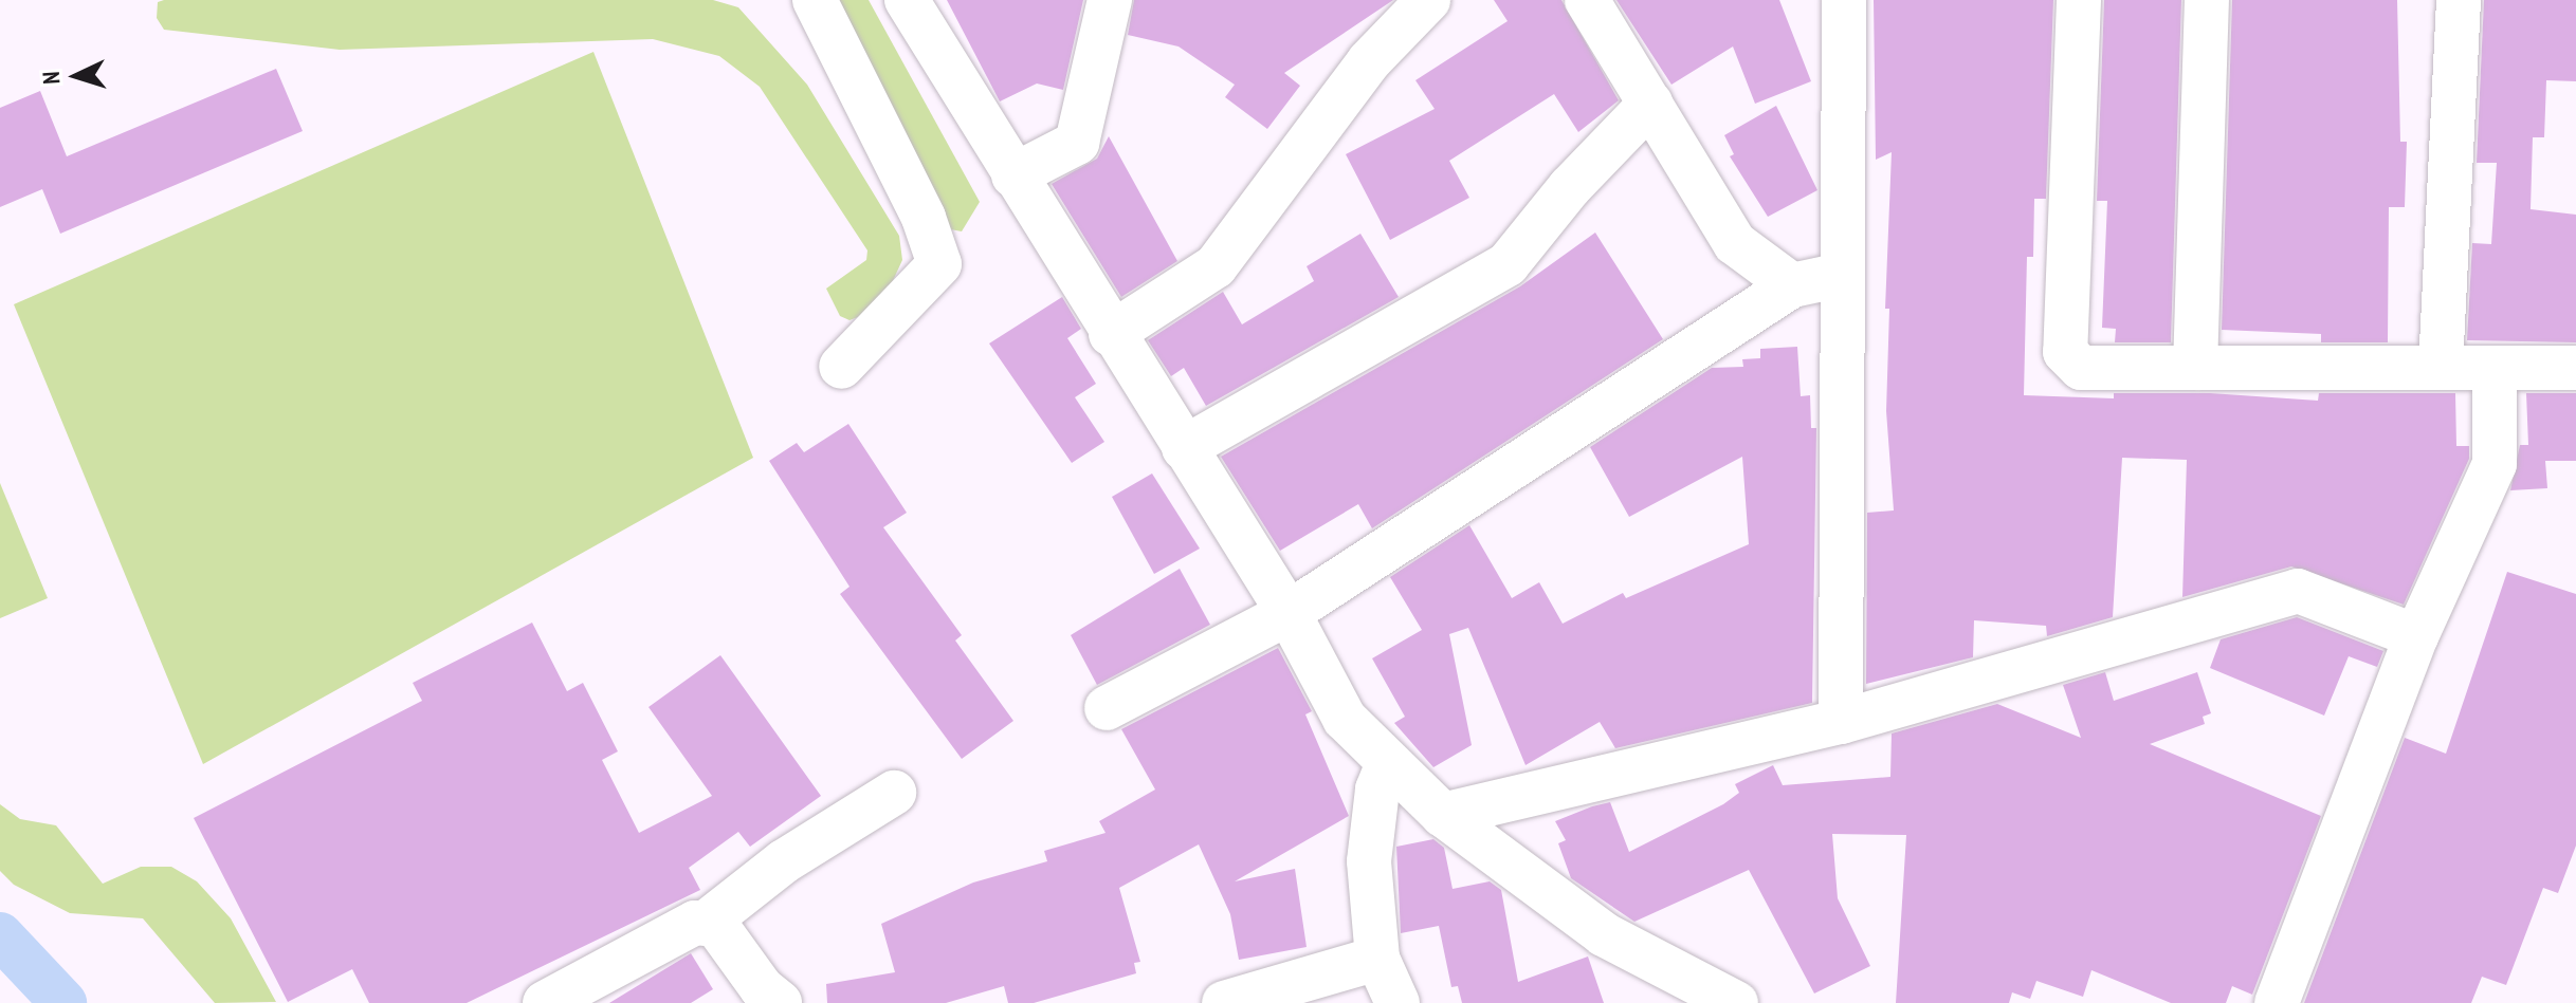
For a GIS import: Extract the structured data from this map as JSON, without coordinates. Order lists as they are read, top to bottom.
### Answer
{
  "north": "left"
}
